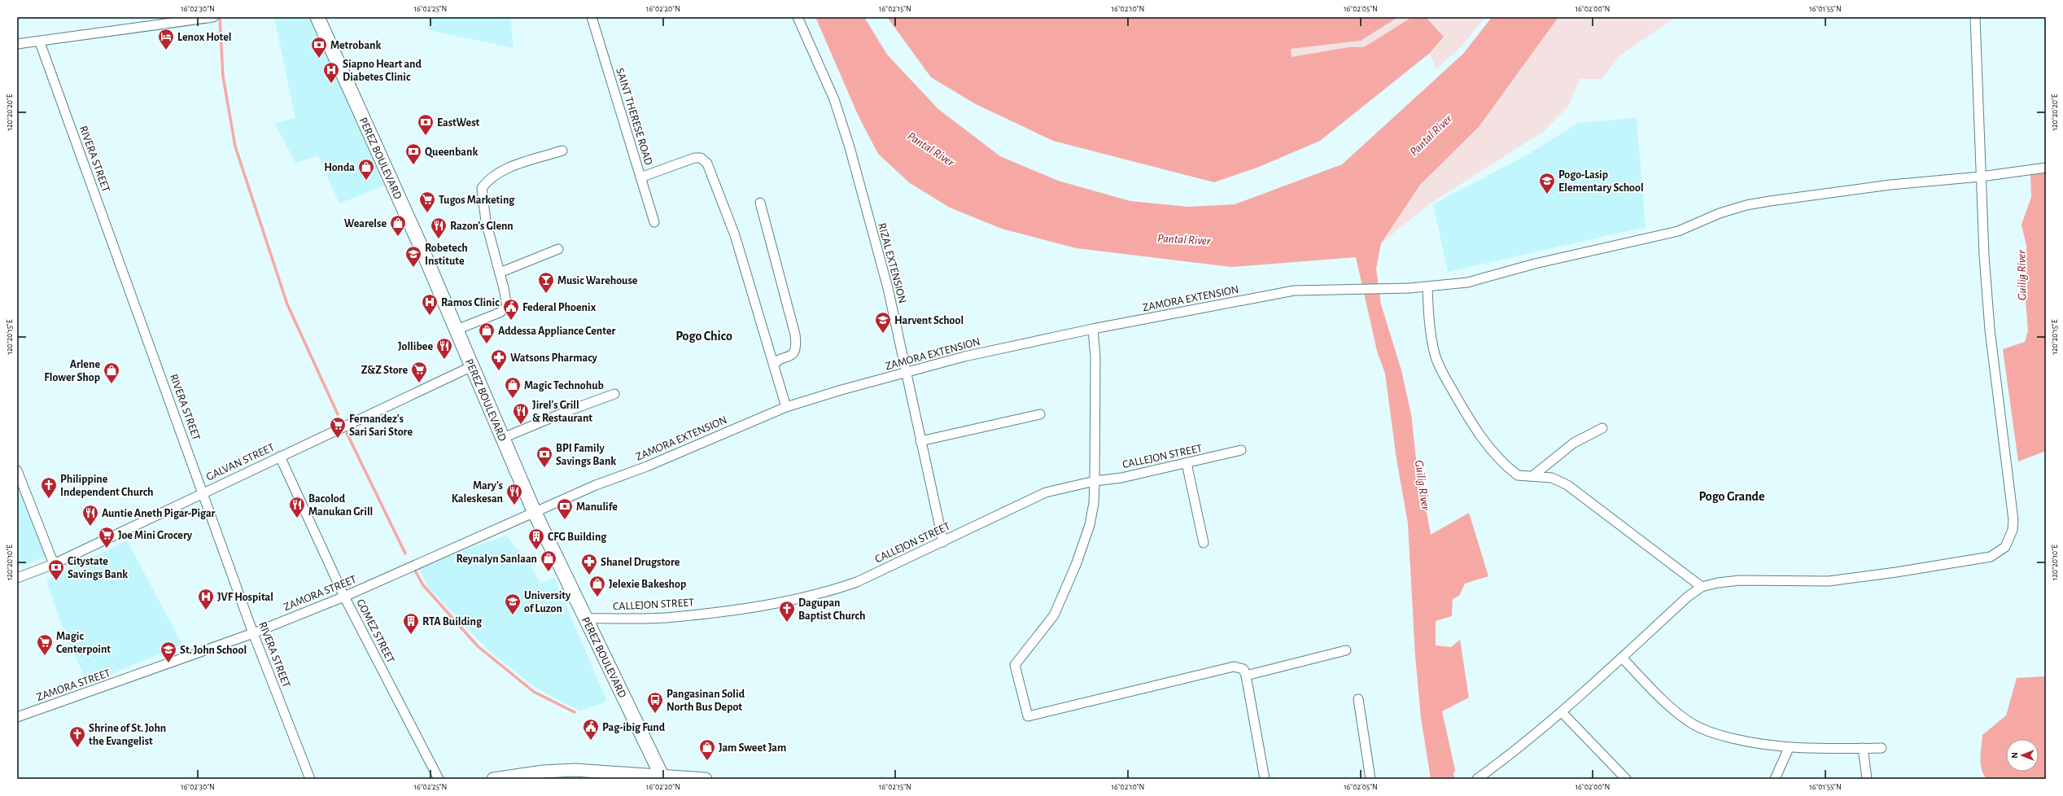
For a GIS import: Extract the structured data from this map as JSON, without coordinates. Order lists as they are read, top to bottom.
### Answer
{
  "streets": {
    "main road": ["PEREZ BOULEVARD"],
    "street": [
      "SAINT THERESE ROAD",
      "RIVERA STREET",
      "RIZAL EXTENSION",
      "ZAMORA EXTENSION",
      "CALLEJON STREET",
      "GALVAN STREET",
      "ZAMORA STREET",
      "GOMEZ STREET"
    ]
  },
  "crossings": [
    ["RIVERA STREET", "GALVAN STREET"],
    ["RIVERA STREET", "ZAMORA STREET"],
    ["PEREZ BOULEVARD", "ZAMORA EXTENSION"],
    ["PEREZ BOULEVARD", "CALLEJON STREET"],
    ["PEREZ BOULEVARD", "GALVAN STREET"],
    ["PEREZ BOULEVARD", "ZAMORA STREET"],
    ["RIZAL EXTENSION", "ZAMORA EXTENSION"],
    ["RIZAL EXTENSION", "CALLEJON STREET"],
    ["ZAMORA EXTENSION", "ZAMORA STREET"],
    ["GALVAN STREET", "GOMEZ STREET"],
    ["ZAMORA STREET", "GOMEZ STREET"]
  ],
  "districts": ["Pogo Chico", "Pogo Grande"],
  "water": ["Pantal River", "Guilig River"],
  "places": {
    "hotel": ["Lenox Hotel"],
    "bank": [
      "Metrobank",
      "EastWest",
      "Queenbank",
      "BPI Family Savings Bank",
      "Manulife",
      "Citystate Savings Bank"
    ],
    "hospital": ["Siapno Heart and Diabetes Clinic", "Ramos Clinic", "JVF Hospital"],
    "shop": [
      "Honda",
      "Wearelse",
      "Addessa Appliance Center",
      "Arlene Flower Shop",
      "Magic Technohub",
      "Reynalyn Sanlaan",
      "Jelexie Bakeshop",
      "Jam Sweet Jam"
    ],
    "school or university": [
      "Pogo-Lasip Elementary School",
      "Robetech Institute",
      "Harvent School",
      "University of Luzon",
      "St. John School"
    ],
    "supermarket": [
      "Tugos Marketing",
      "Z&Z Store",
      "Fernandez's Sari Sari Store",
      "Joe Mini Grocery",
      "Magic Centerpoint"
    ],
    "restaurant": [
      "Razon's Glenn",
      "Jollibee",
      "Jirel's Grill & Restaurant",
      "Mary's Kaleskesan",
      "Bacolod Manukan Grill",
      "Auntie Aneth Pigar-Pigar"
    ],
    "bar": ["Music Warehouse"],
    "public building": ["Federal Phoenix", "Pag-ibig Fund"],
    "pharmacy": ["Watsons Pharmacy", "Shanel Drugstore"],
    "church": ["Philippine Independent Church", "Dagupan Baptist Church", "Shrine of St. John the Evangelist"],
    "building": ["CFG Building", "RTA Building"],
    "bus stop": ["Pangasinan Solid North Bus Depot"]
  },
  "north": "left",
  "coordinates": [
    "16°02'30\"N",
    "16°02'25\"N",
    "16°02'20\"N",
    "16°02'15\"N",
    "16°02'10\"N",
    "16°02'05\"N",
    "16°02'00\"N",
    "16°01'55\"N",
    "120°20'20\"E",
    "120°20'15\"E",
    "120°20'10\"E"
  ]
}
